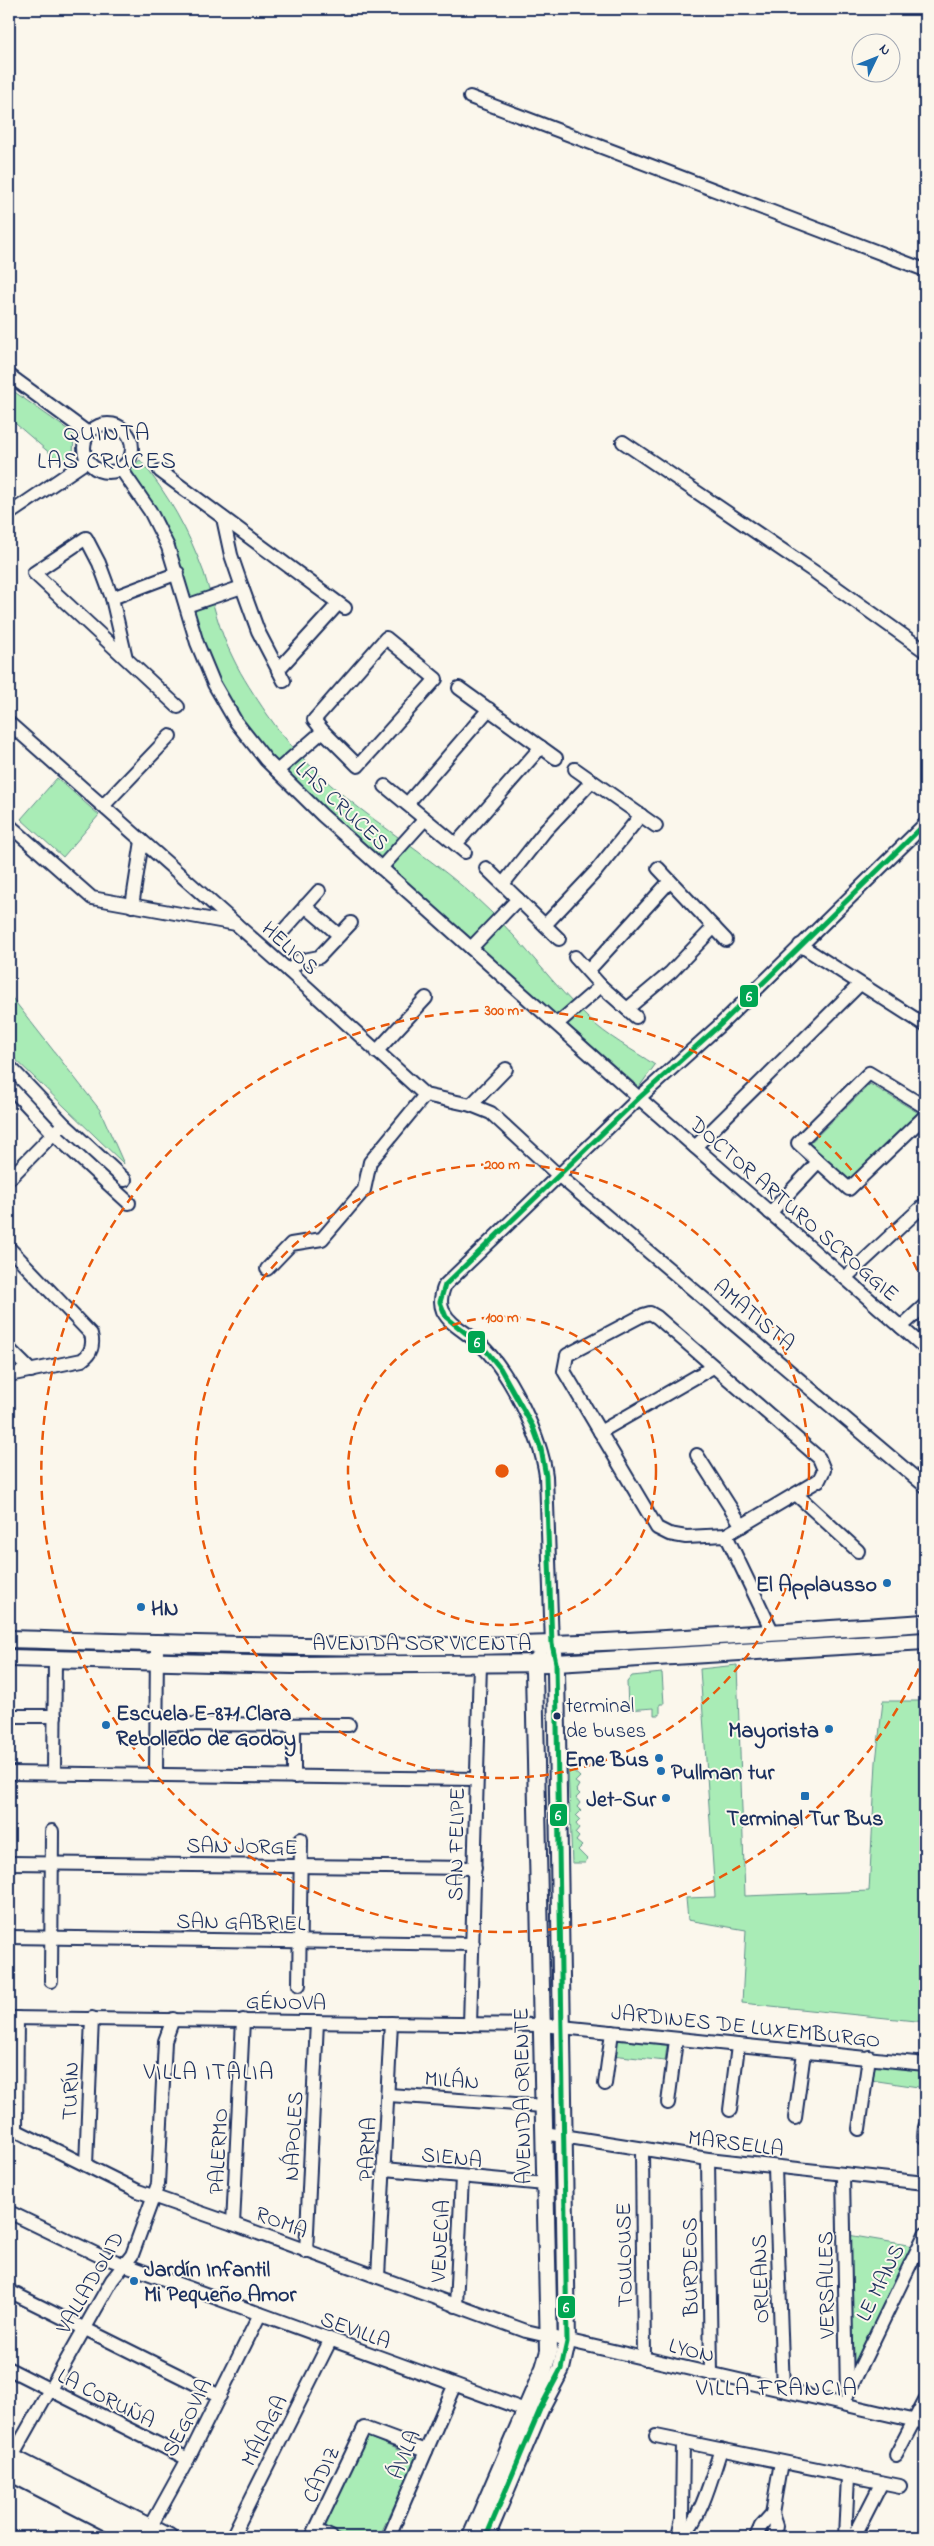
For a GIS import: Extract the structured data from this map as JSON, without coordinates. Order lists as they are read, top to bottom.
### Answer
{
  "streets": {
    "main road": ["AVENIDA SOR VICENTA", "AVENIDA ORIENTE"],
    "street": [
      "LAS CRUCES",
      "HELIOS",
      "DOCTOR ARTURO SCROGGIE",
      "AMATISTA",
      "SAN FELIPE",
      "SAN JORGE",
      "SAN GABRIEL",
      "GÉNOVA",
      "JARDINES DE LUXEMBURGO",
      "MILÁN",
      "TURÍN",
      "NÁPOLES",
      "MARSELLA",
      "PARMA",
      "PALERMO",
      "SIENA",
      "ROMA",
      "VENECIA",
      "TOULOUSE",
      "BURDEOS",
      "ORLEANS",
      "VALLADOLID",
      "LE MANS",
      "VERSALLES",
      "SEVILLA",
      "LYON",
      "LA CORUÑA",
      "SEGOVIA",
      "MÁLAGA",
      "ÁVILA",
      "CÁDIZ"
    ]
  },
  "crossings": [
    ["LAS CRUCES", "DOCTOR ARTURO SCROGGIE"],
    ["HELIOS", "AMATISTA"],
    ["HELIOS", "AVENIDA ORIENTE"],
    ["AMATISTA", "AVENIDA ORIENTE"],
    ["AVENIDA SOR VICENTA", "SAN FELIPE"],
    ["AVENIDA SOR VICENTA", "AVENIDA ORIENTE"],
    ["SAN FELIPE", "SAN JORGE"],
    ["SAN FELIPE", "SAN GABRIEL"],
    ["SAN FELIPE", "GÉNOVA"],
    ["GÉNOVA", "JARDINES DE LUXEMBURGO"],
    ["GÉNOVA", "TURÍN"],
    ["GÉNOVA", "AVENIDA ORIENTE"],
    ["GÉNOVA", "NÁPOLES"],
    ["GÉNOVA", "PARMA"],
    ["GÉNOVA", "PALERMO"],
    ["GÉNOVA", "VALLADOLID"],
    ["JARDINES DE LUXEMBURGO", "AVENIDA ORIENTE"],
    ["MILÁN", "AVENIDA ORIENTE"],
    ["MILÁN", "PARMA"],
    ["TURÍN", "ROMA"],
    ["AVENIDA ORIENTE", "MARSELLA"],
    ["AVENIDA ORIENTE", "SIENA"],
    ["AVENIDA ORIENTE", "ROMA"],
    ["AVENIDA ORIENTE", "SEVILLA"],
    ["AVENIDA ORIENTE", "LYON"],
    ["NÁPOLES", "ROMA"],
    ["MARSELLA", "TOULOUSE"],
    ["MARSELLA", "BURDEOS"],
    ["MARSELLA", "ORLEANS"],
    ["MARSELLA", "VERSALLES"],
    ["PARMA", "SIENA"],
    ["PARMA", "ROMA"],
    ["PALERMO", "ROMA"],
    ["SIENA", "VENECIA"],
    ["ROMA", "VENECIA"],
    ["ROMA", "VALLADOLID"],
    ["ROMA", "LYON"],
    ["TOULOUSE", "LYON"],
    ["BURDEOS", "LYON"],
    ["ORLEANS", "LYON"],
    ["VALLADOLID", "SEVILLA"],
    ["VALLADOLID", "LA CORUÑA"],
    ["LE MANS", "VERSALLES"],
    ["LE MANS", "LYON"],
    ["VERSALLES", "LYON"],
    ["SEVILLA", "SEGOVIA"],
    ["SEVILLA", "MÁLAGA"],
    ["SEVILLA", "ÁVILA"],
    ["LA CORUÑA", "SEGOVIA"],
    ["ÁVILA", "CÁDIZ"]
  ],
  "districts": ["QUINTA LAS CRUCES", "VILLA ITALIA", "VILLA FRANCIA"],
  "places": {
    "other": [
      "El Applausso",
      "HN",
      "terminal de buses",
      "Escuela E-871 Clara Rebolledo de Godoy",
      "Mayorista",
      "Eme Bus",
      "Pullman tur",
      "Jet-Sur",
      "Jardín Infantil Mi Pequeño Amor"
    ],
    "transit": ["Terminal Tur Bus"]
  },
  "lines": ["transit line 6"],
  "north": "top right",
  "rings": ["300 m", "200 m", "100 m"]
}
